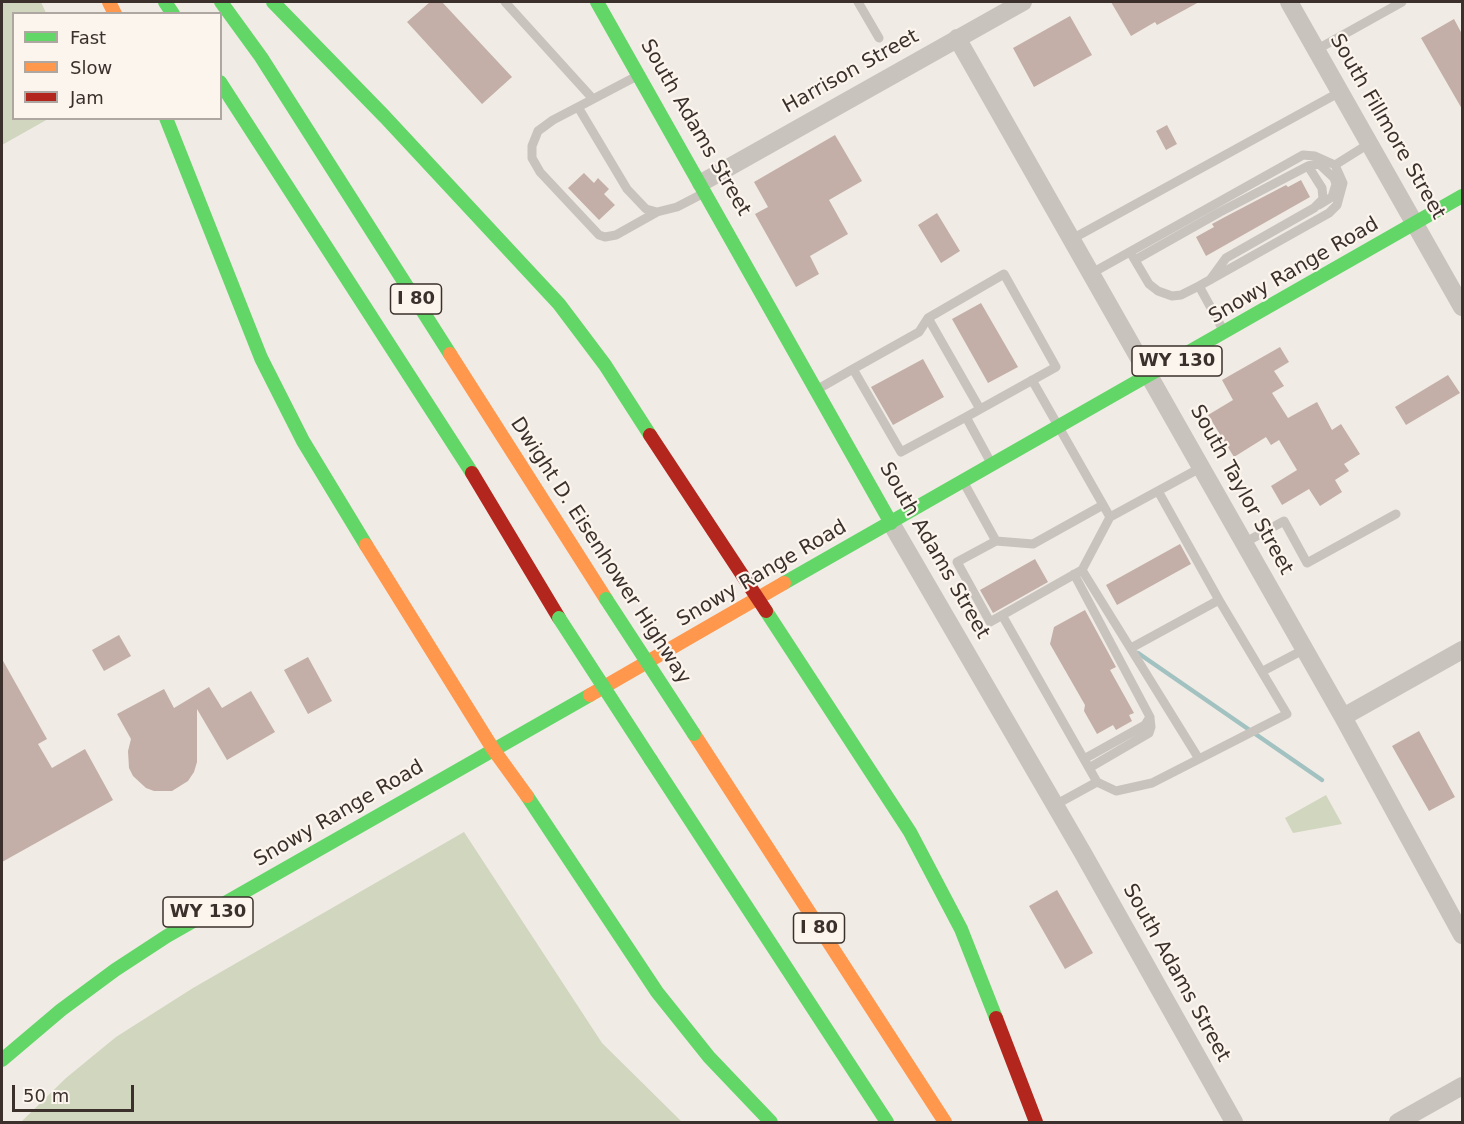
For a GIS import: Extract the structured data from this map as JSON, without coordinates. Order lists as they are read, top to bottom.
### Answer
{
  "streets": {
    "main road": [
      "South Adams Street",
      "Snowy Range Road",
      "I 80",
      "WY 130",
      "Dwight D. Eisenhower Highway"
    ],
    "street": ["Harrison Street", "South Fillmore Street", "South Taylor Street"]
  },
  "crossings": [
    ["Harrison Street", "South Adams Street"],
    ["Harrison Street", "South Taylor Street"],
    ["South Fillmore Street", "Snowy Range Road"],
    ["South Adams Street", "Snowy Range Road"],
    ["Snowy Range Road", "South Taylor Street"]
  ],
  "legend": ["Fast", "Slow", "Jam"],
  "scale_bar": "50 m"
}
